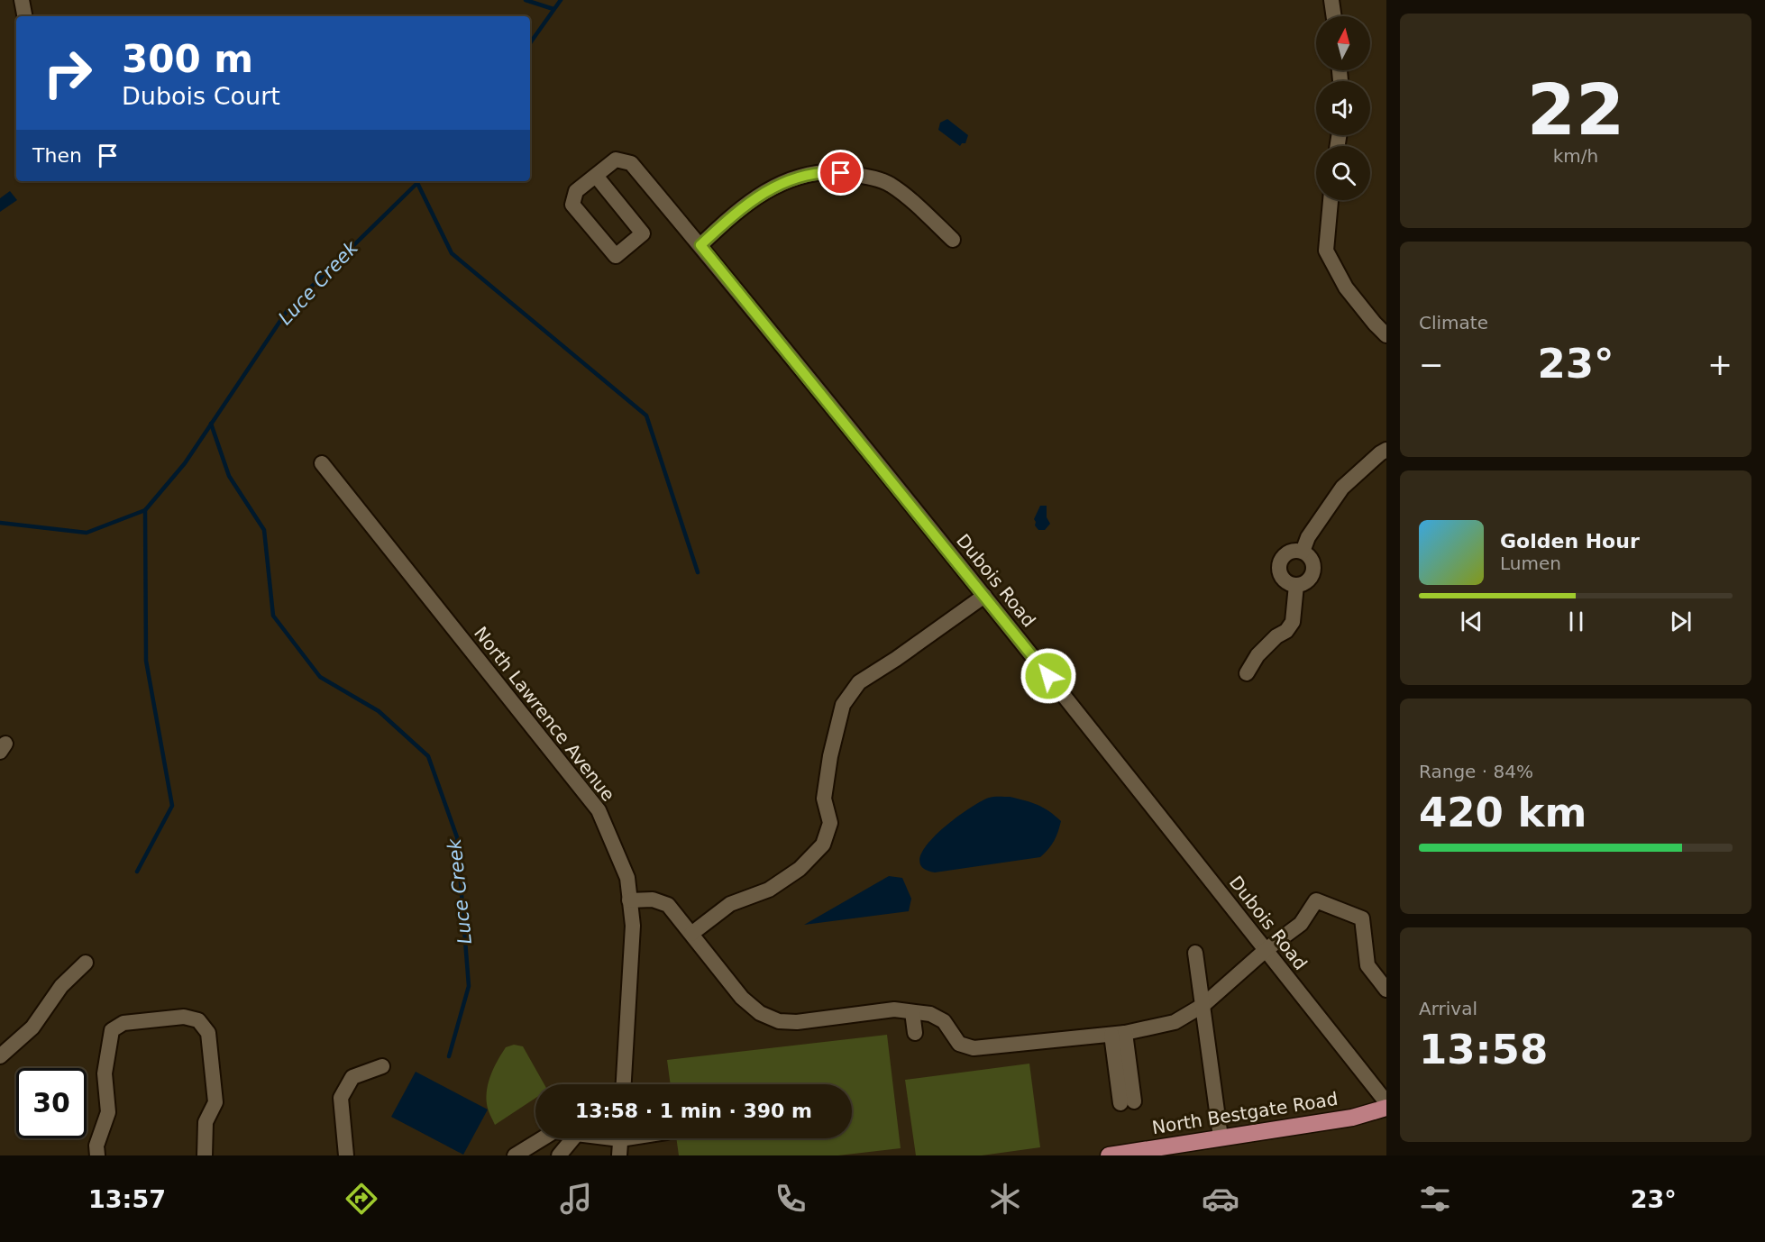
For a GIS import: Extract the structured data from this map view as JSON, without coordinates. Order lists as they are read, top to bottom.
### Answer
{
  "streets": {
    "main road": ["North Bestgate Road"],
    "street": ["Dubois Road", "North Lawrence Avenue"]
  },
  "water": ["Luce Creek"],
  "north": "top",
  "page": {
    "tile": [
      ["22", "km/h"],
      "Climate",
      ["Range · 84%", "420 km"],
      ["Arrival", "13:58"]
    ],
    "turn": ["300 m", "Dubois Court"],
    "then": "Then",
    "heat": ["−", "23°", "+"],
    "song": ["Golden Hour", "Lumen"],
    "limit": "30",
    "trip": "13:58 · 1 min · 390 m",
    "tabs": ["13:57", "23°"]
  }
}
